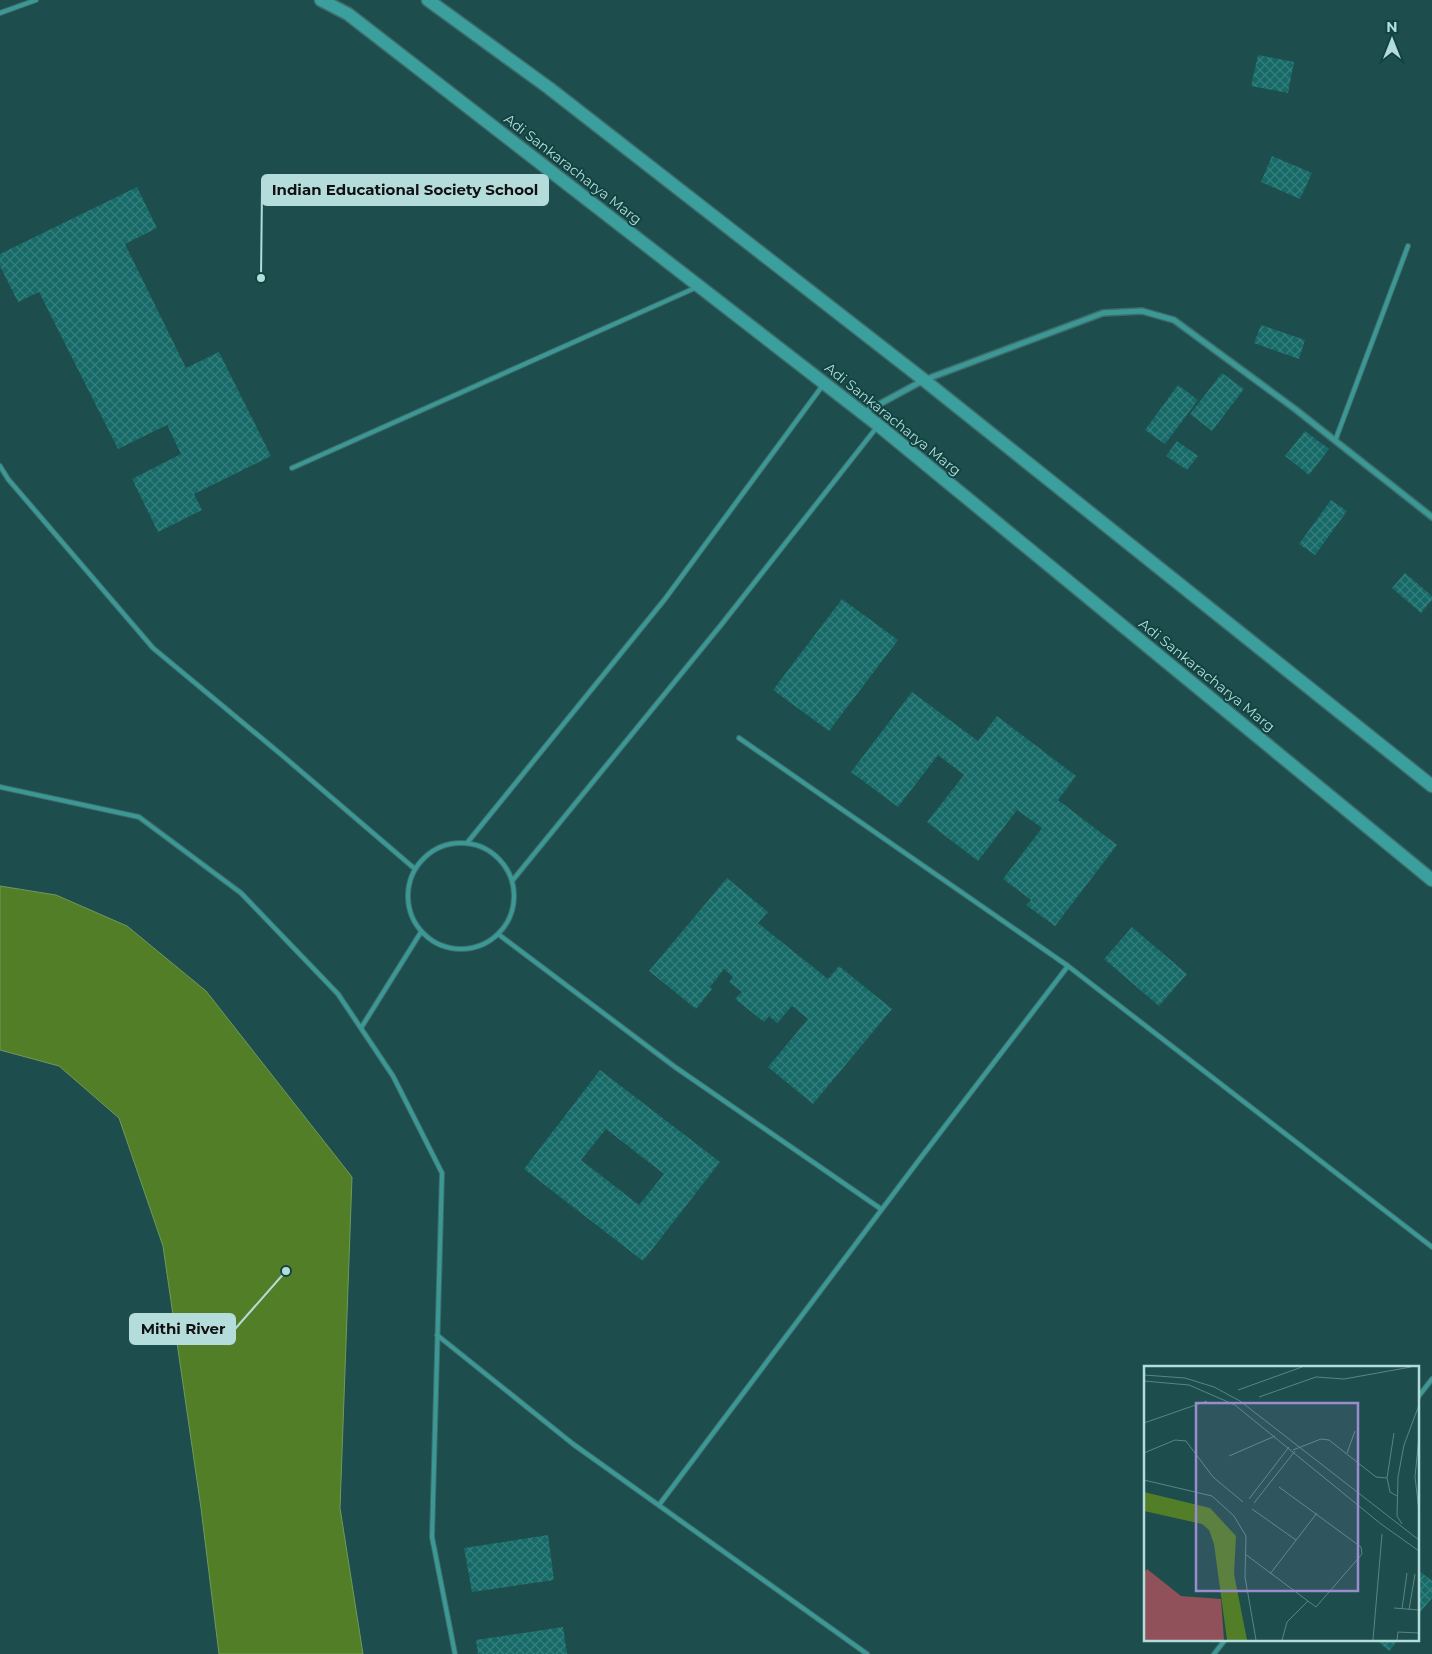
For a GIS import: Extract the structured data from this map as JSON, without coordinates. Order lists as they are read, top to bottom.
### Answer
{
  "streets": {
    "main road": ["Adi Sankaracharya Marg"]
  },
  "places": ["Indian Educational Society School", "Mithi River"],
  "north": "top"
}
